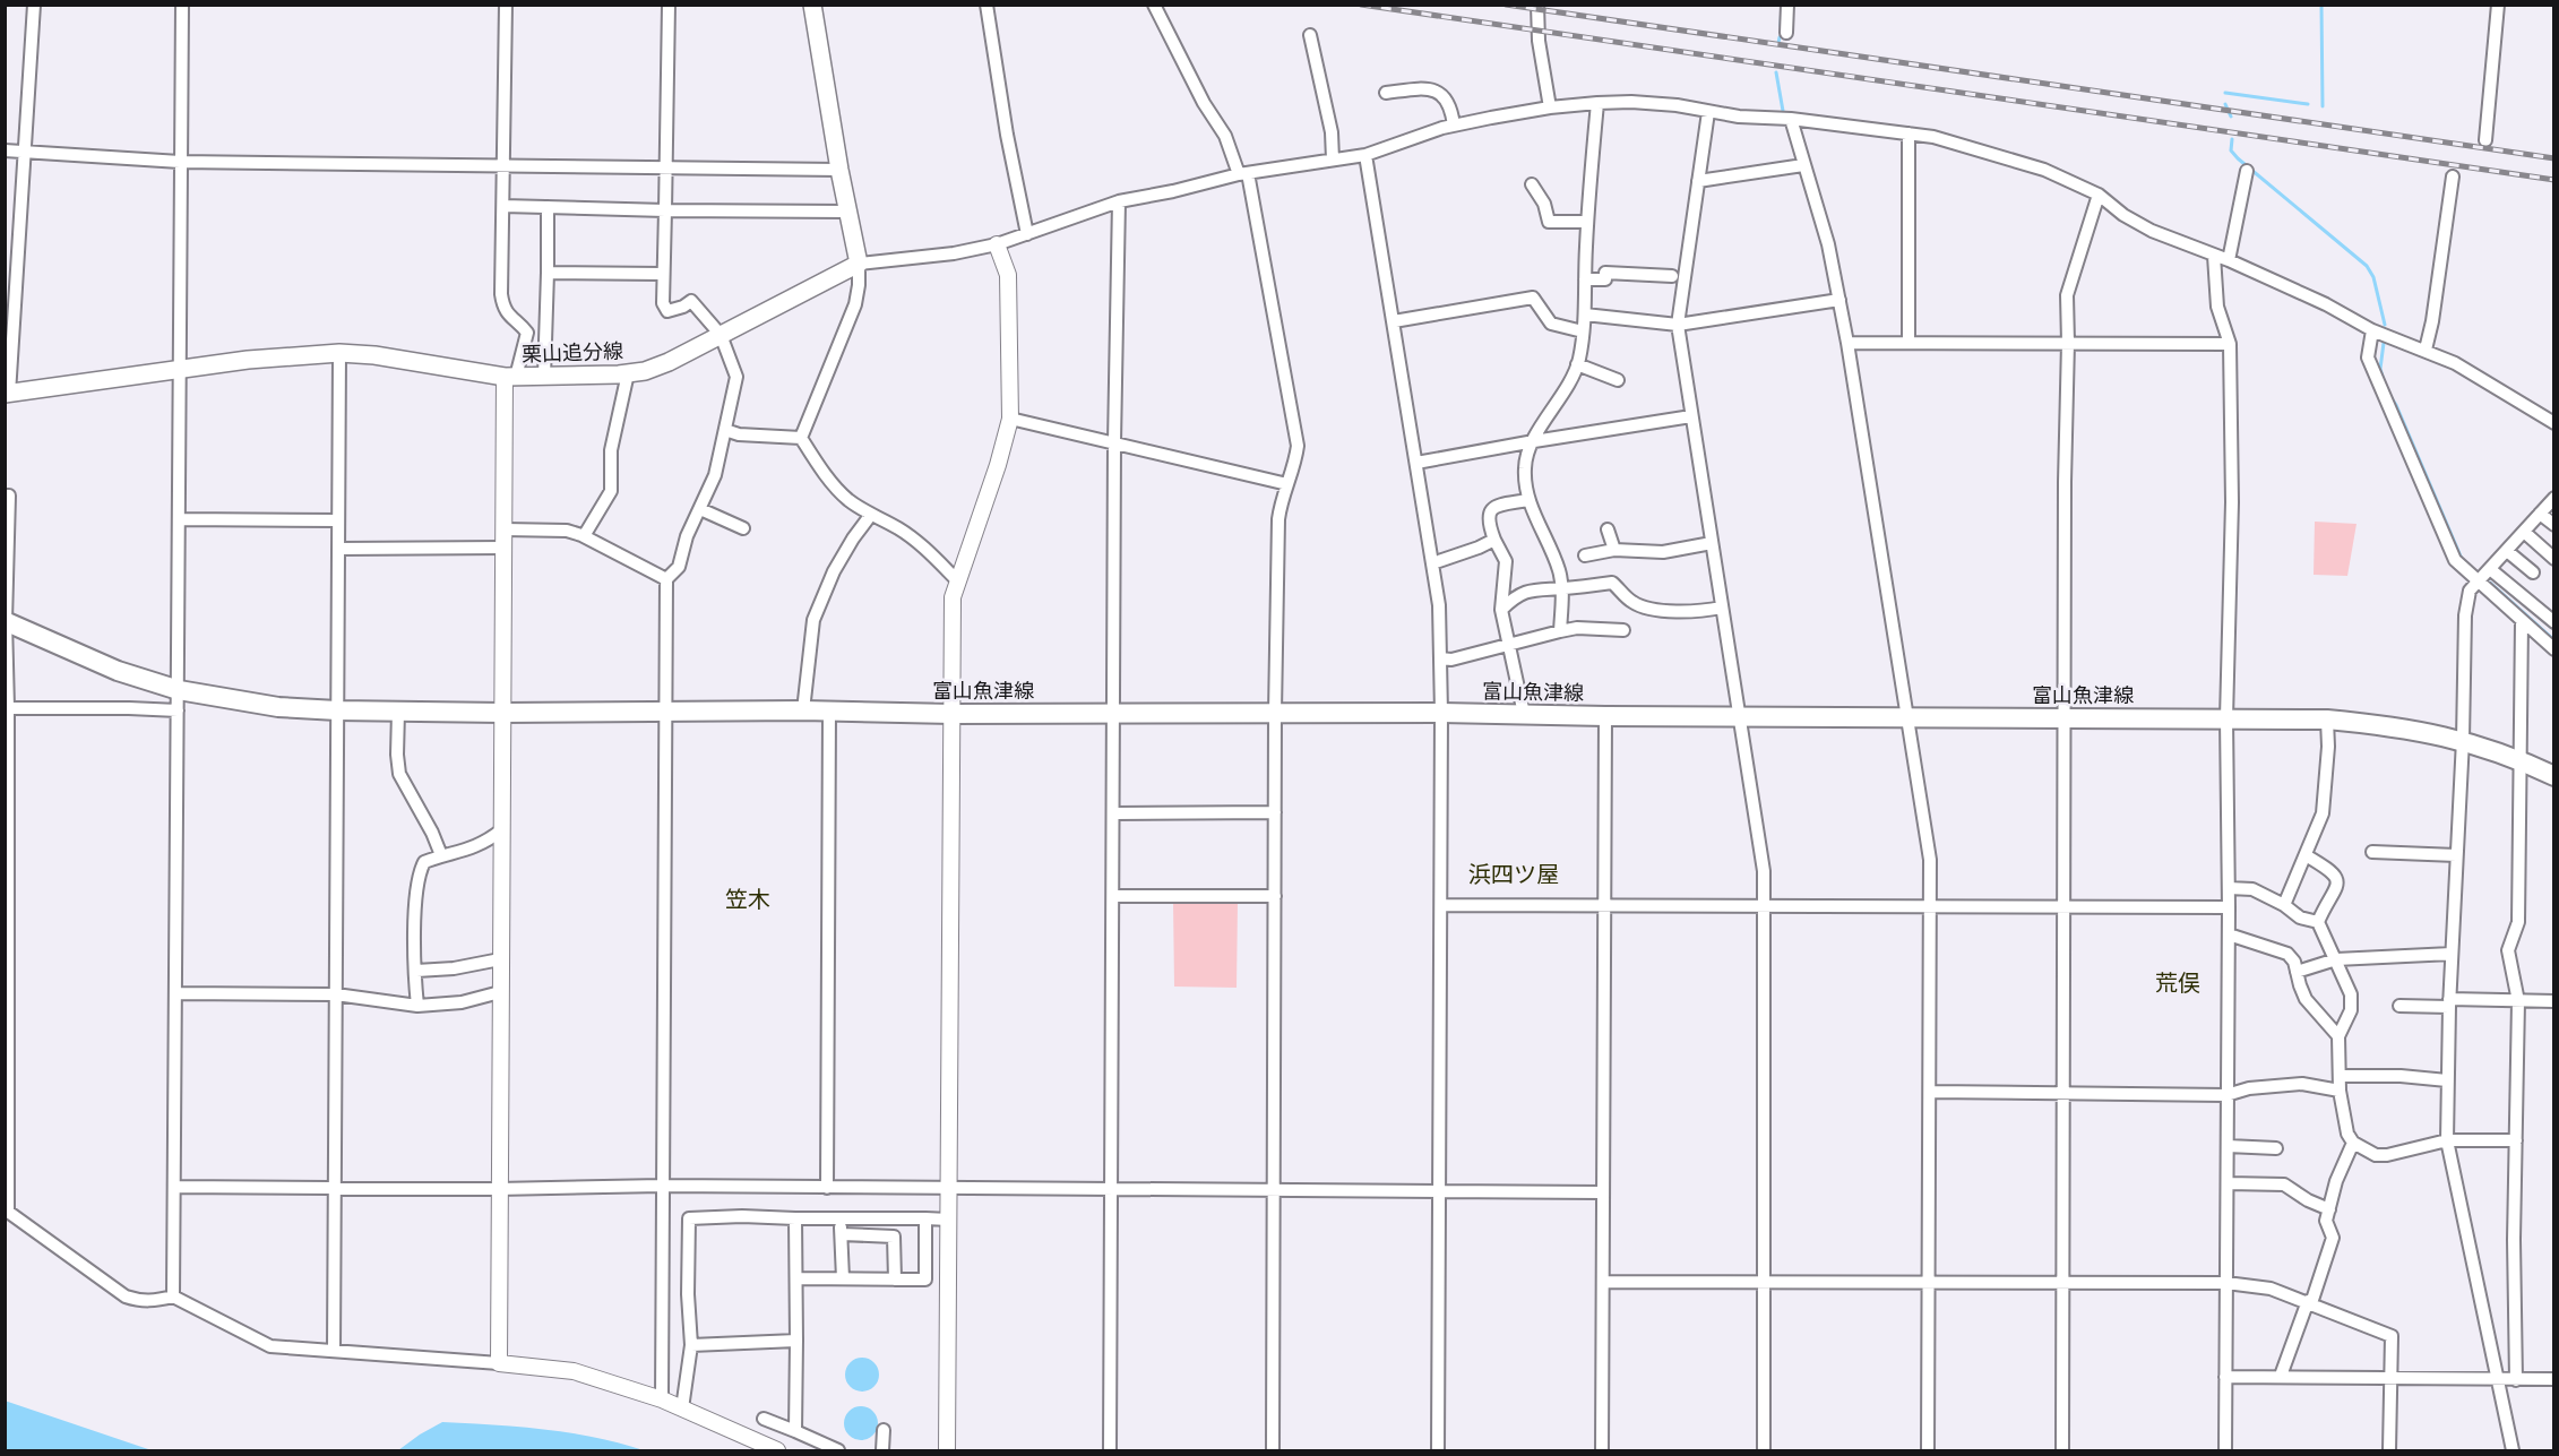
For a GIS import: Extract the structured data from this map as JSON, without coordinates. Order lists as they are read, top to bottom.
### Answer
{
  "streets": {
    "main road": ["栗山追分線", "富山魚津線"]
  },
  "districts": ["浜四ツ屋", "笠木", "荒俣"]
}
